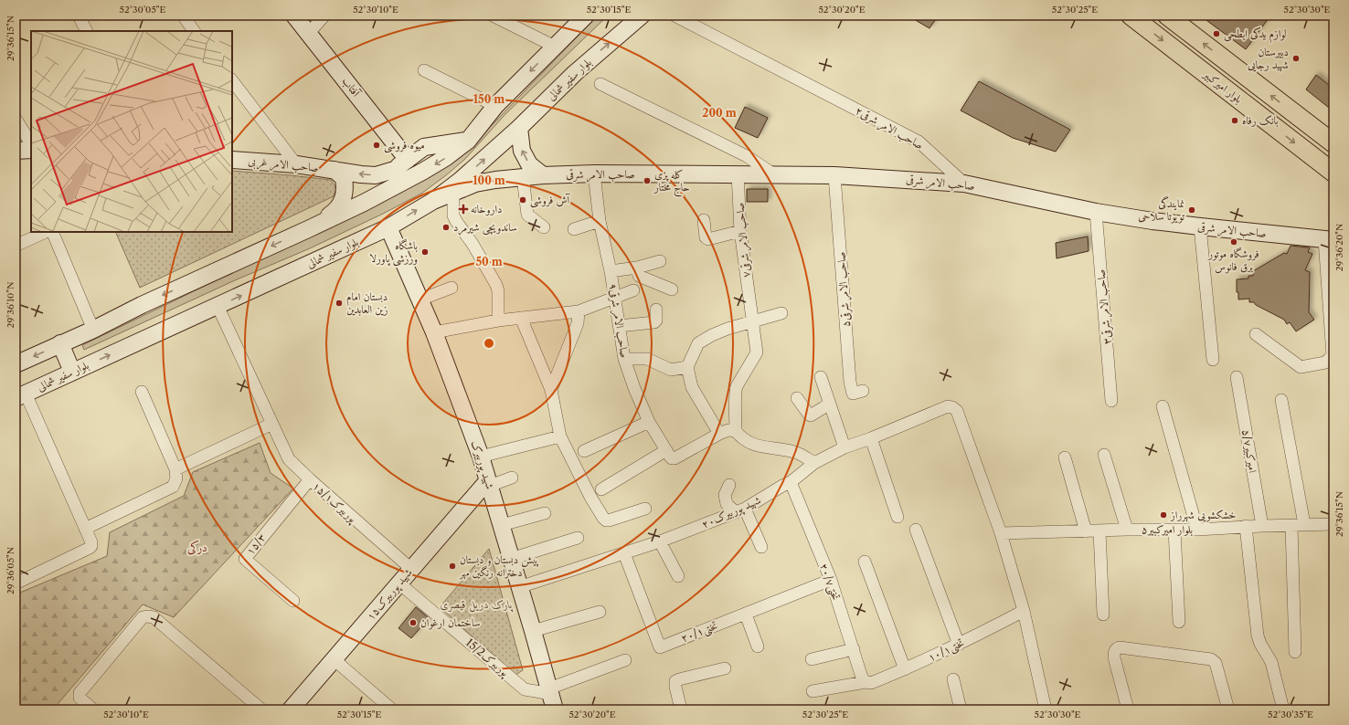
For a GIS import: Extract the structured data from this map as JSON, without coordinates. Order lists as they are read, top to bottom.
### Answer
{
  "streets": {
    "main road": ["بلوار امیرکبیر"],
    "street": [
      "بلوار سفیر شمالی",
      "آفتاب",
      "۲صاحب الامر شرقی",
      "صاحب الامر غربی",
      "صاحب الامر شرقی",
      "صاحب الامر شرقی۷",
      "صاحب الامر شرقی۵",
      "صاحب الامر شرقی۳",
      "صاحب الامر شرقی۹",
      "امیرکبیر۵/۷",
      "شهید پوربیرک",
      "پوربیرک۱۵/۱",
      "شهید پوربیرک۲۰",
      "بلوار امیرکبیر۵",
      "۱۵/۳",
      "تختی۲۰/۷",
      "شهید پوربیرک۱۵",
      "تختی۲۰/۱",
      "تختی۱۰/۱",
      "پوربیرک15/2"
    ]
  },
  "crossings": [
    ["بلوار سفیر شمالی", "صاحب الامر شرقی"],
    ["بلوار سفیر شمالی", "شهید پوربیرک"],
    ["بلوار سفیر شمالی", "پوربیرک۱۵/۱"],
    ["۲صاحب الامر شرقی", "صاحب الامر شرقی"],
    ["صاحب الامر شرقی", "صاحب الامر شرقی۷"],
    ["صاحب الامر شرقی", "صاحب الامر شرقی۵"],
    ["صاحب الامر شرقی", "صاحب الامر شرقی۳"],
    ["صاحب الامر شرقی", "صاحب الامر شرقی۹"],
    ["امیرکبیر۵/۷", "بلوار امیرکبیر۵"],
    ["شهید پوربیرک", "شهید پوربیرک۲۰"],
    ["شهید پوربیرک", "شهید پوربیرک۱۵"],
    ["شهید پوربیرک", "پوربیرک15/2"],
    ["پوربیرک۱۵/۱", "۱۵/۳"],
    ["پوربیرک۱۵/۱", "شهید پوربیرک۱۵"],
    ["شهید پوربیرک۲۰", "بلوار امیرکبیر۵"],
    ["شهید پوربیرک۲۰", "تختی۲۰/۷"],
    ["شهید پوربیرک۲۰", "تختی۲۰/۱"],
    ["تختی۲۰/۷", "تختی۲۰/۱"],
    ["تختی۲۰/۷", "تختی۱۰/۱"],
    ["شهید پوربیرک۱۵", "پوربیرک15/2"]
  ],
  "one_way": ["صاحب الامر غربی"],
  "districts": ["درکی"],
  "parks": ["پارک دریل قیصری"],
  "places": {
    "other": [
      "لوازم یدکی ابطحی",
      "دبیرستان شهید رجایی",
      "بانک رفاه",
      "میوه فروشی",
      "کله پزی حاج مختار",
      "آش فروشی",
      "نمایندگی تویوتا سلاحی",
      "ساندویچی شیرمرد",
      "فروشگاه موتور برق فانوس",
      "باشگاه ورزشی پاورلا",
      "دبستان امام زین العابدین",
      "خشکشویی شهرراز",
      "پیش دبستان و دبستان دخترانه رنگین مهر",
      "ساختمان ارغوان"
    ],
    "health": ["داروخانه"]
  },
  "coordinates": [
    "52°30'05\"E",
    "52°30'10\"E",
    "52°30'15\"E",
    "52°30'20\"E",
    "52°30'25\"E",
    "52°30'30\"E",
    "29°36'15\"N",
    "29°36'20\"N",
    "29°36'10\"N",
    "29°36'05\"N",
    "52°30'35\"E"
  ],
  "rings": [
    "150 m",
    "200 m",
    "100 m",
    "50 m"
  ]
}
